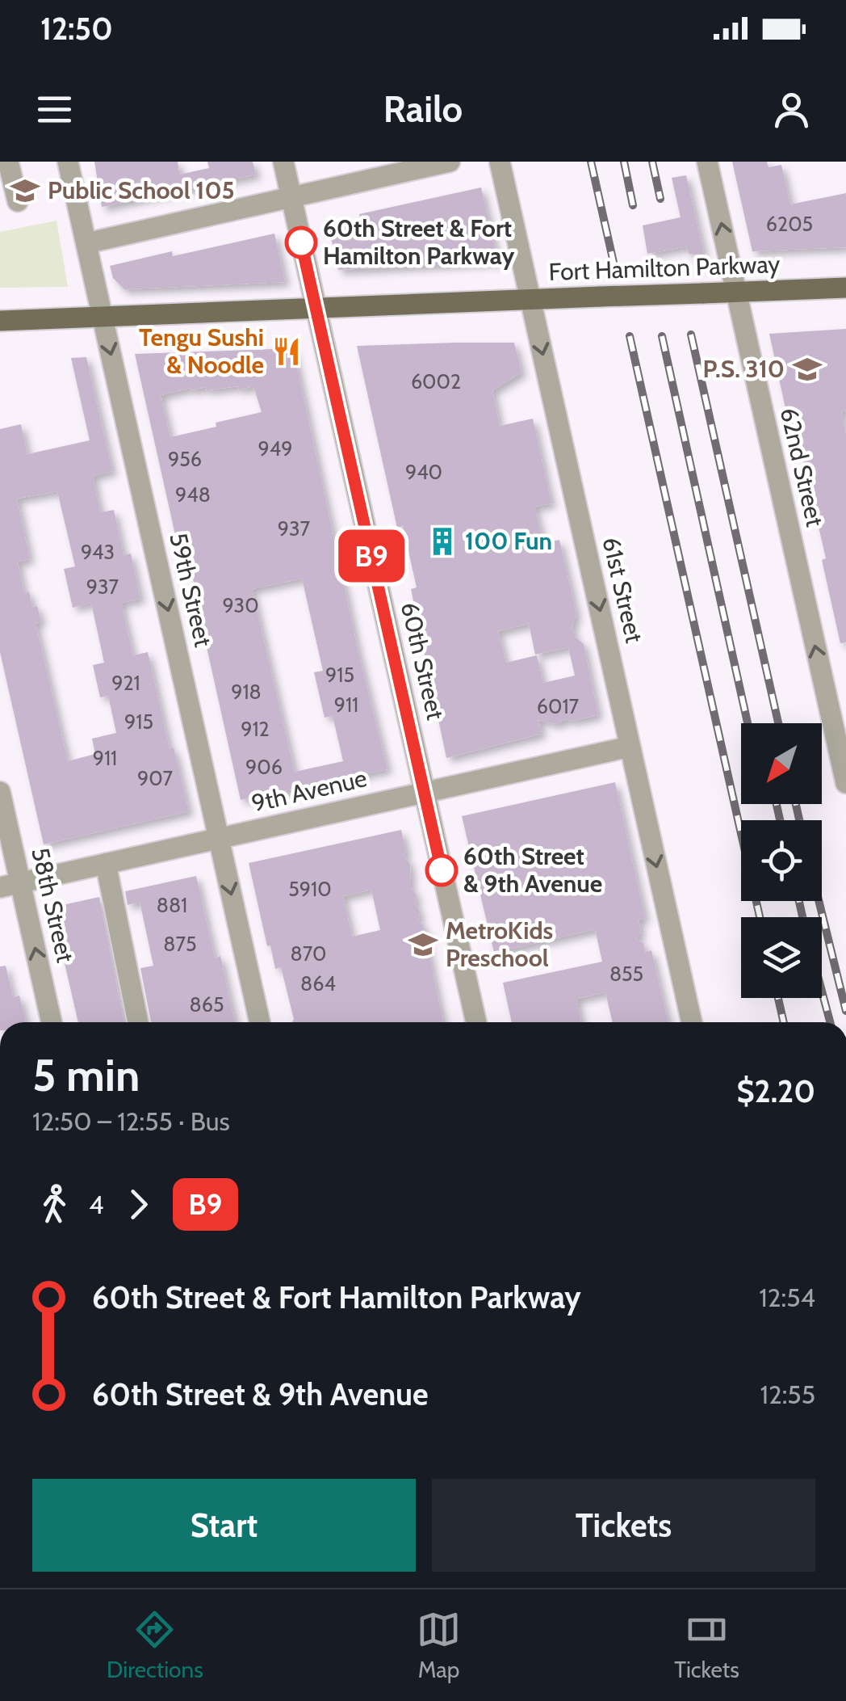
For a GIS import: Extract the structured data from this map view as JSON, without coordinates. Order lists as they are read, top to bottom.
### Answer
{
  "streets": {
    "main road": ["Fort Hamilton Parkway"],
    "street": [
      "62nd Street",
      "59th Street",
      "61st Street",
      "60th Street",
      "9th Avenue",
      "58th Street"
    ]
  },
  "crossings": [
    ["Fort Hamilton Parkway", "62nd Street"],
    ["Fort Hamilton Parkway", "59th Street"],
    ["Fort Hamilton Parkway", "61st Street"],
    ["Fort Hamilton Parkway", "60th Street"],
    ["59th Street", "9th Avenue"],
    ["61st Street", "9th Avenue"],
    ["60th Street", "9th Avenue"],
    ["9th Avenue", "58th Street"]
  ],
  "one_way": ["62nd Street", "59th Street", "61st Street"],
  "places": {
    "school or university": ["Public School 105", "P.S. 310", "MetroKids Preschool"],
    "other": ["60th Street & Fort Hamilton Parkway", "60th Street & 9th Avenue"],
    "restaurant": ["Tengu Sushi & Noodle"],
    "building": ["100 Fun"]
  },
  "lines": ["bus line B9"],
  "house_numbers": [
    "6205",
    "6002",
    "949",
    "956",
    "940",
    "948",
    "937",
    "943",
    "937",
    "930",
    "915",
    "921",
    "918",
    "911",
    "6017",
    "915",
    "912",
    "911",
    "906",
    "907",
    "5910",
    "881",
    "875",
    "870",
    "855",
    "864",
    "865"
  ],
  "north": "bottom left",
  "page": {
    "status": "12:50",
    "header": "Railo",
    "on_map": "B9",
    "heading": ["5 min", "12:50 – 12:55 · Bus", "$2.20"],
    "legs": ["4", "B9"],
    "list": [
      {
        "name": "60th Street & Fort Hamilton Parkway",
        "value": "12:54"
      },
      {
        "name": "60th Street & 9th Avenue",
        "value": "12:55"
      }
    ],
    "buttons": ["Start", "Tickets"],
    "tabs": ["Directions", "Map", "Tickets"]
  }
}
